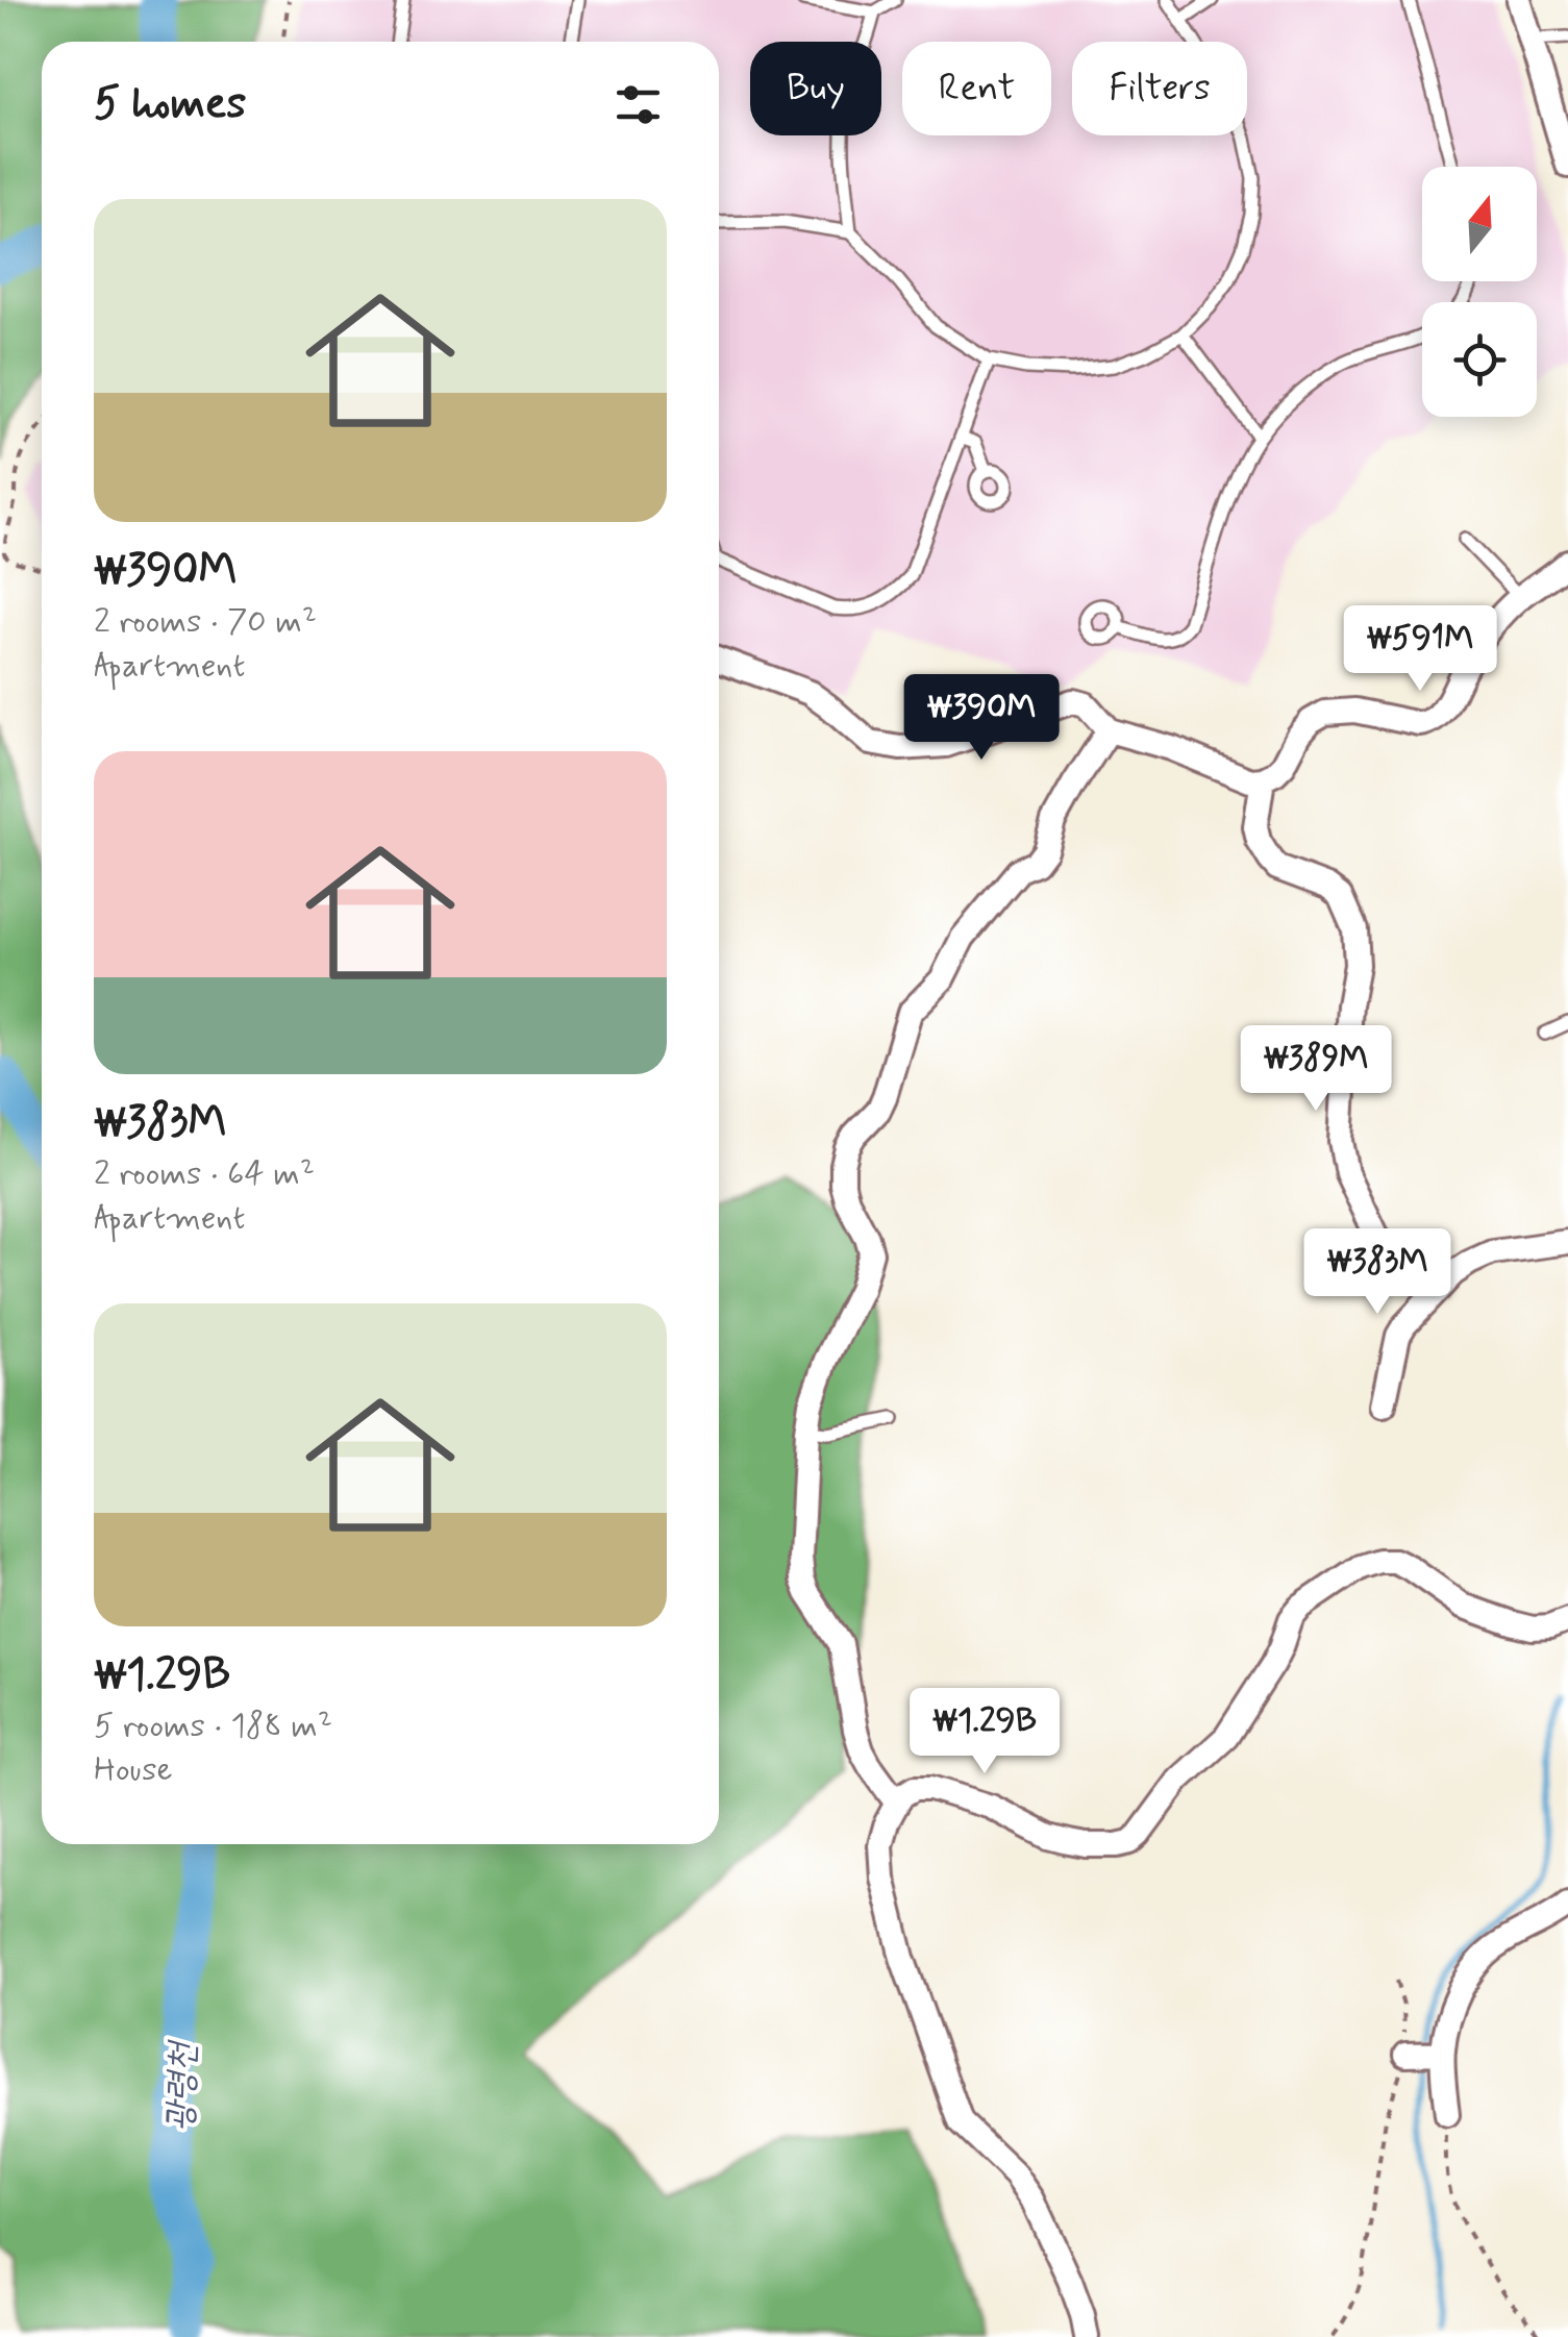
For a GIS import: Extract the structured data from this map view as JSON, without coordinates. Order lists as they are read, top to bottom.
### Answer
{
  "water": ["광령천"],
  "north": "top",
  "page": {
    "chip": ["Buy", "Rent", "Filters"],
    "heading": "5 homes",
    "list": [
      {
        "name": "₩390M",
        "note": "2 rooms · 70 m² · Apartment"
      },
      {
        "name": "₩383M",
        "note": "2 rooms · 64 m² · Apartment"
      },
      {
        "name": "₩1.29B",
        "note": "5 rooms · 188 m² · House"
      }
    ],
    "price": [
      "₩591M",
      "₩390M",
      "₩389M",
      "₩383M",
      "₩1.29B"
    ]
  }
}
